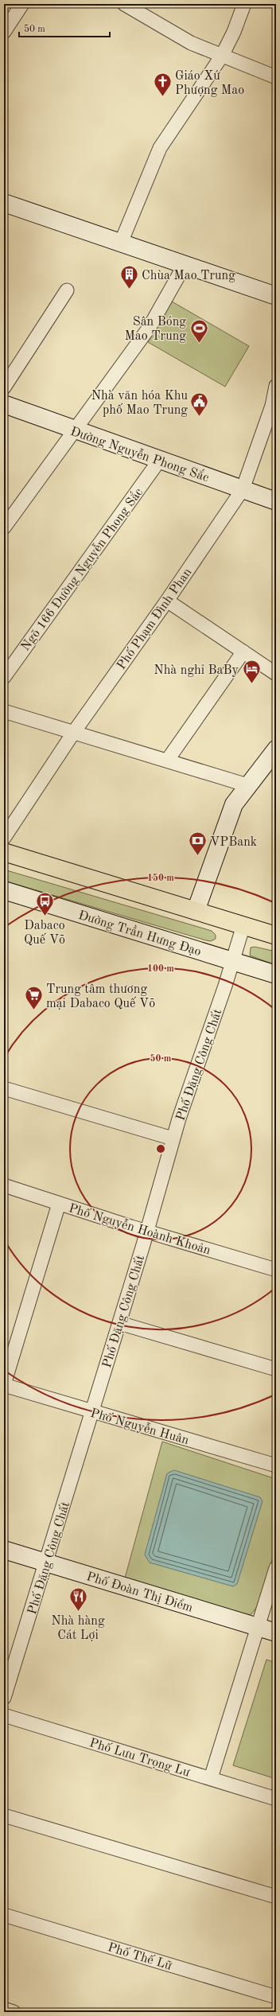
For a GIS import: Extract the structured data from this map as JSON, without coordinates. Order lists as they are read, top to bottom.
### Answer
{
  "streets": {
    "street": [
      "Đường Nguyễn Phong Sắc",
      "Ngõ 166 Đường Nguyễn Phong Sắc",
      "Phố Phạm Đình Phan",
      "Đường Trần Hưng Đạo",
      "Phố Đặng Công Chất",
      "Phố Nguyễn Hoành Khoản",
      "Phố Nguyễn Huân",
      "Phố Đoàn Thị Điểm",
      "Phố Lưu Trọng Lư",
      "Phố Thế Lữ"
    ]
  },
  "crossings": [
    ["Đường Nguyễn Phong Sắc", "Ngõ 166 Đường Nguyễn Phong Sắc"],
    ["Đường Nguyễn Phong Sắc", "Phố Phạm Đình Phan"],
    ["Đường Trần Hưng Đạo", "Phố Đặng Công Chất"],
    ["Phố Đặng Công Chất", "Phố Nguyễn Hoành Khoản"],
    ["Phố Đặng Công Chất", "Phố Nguyễn Huân"],
    ["Phố Đặng Công Chất", "Phố Đoàn Thị Điểm"]
  ],
  "places": {
    "church": ["Giáo Xứ Phượng Mao"],
    "building": ["Chùa Mao Trung"],
    "sports": ["Sân Bóng Mao Trung"],
    "public building": ["Nhà văn hóa Khu phố Mao Trung"],
    "hotel": ["Nhà nghỉ BaBy"],
    "bank": ["VPBank"],
    "bus stop": ["Dabaco Quế Võ"],
    "supermarket": ["Trung tâm thương mại Dabaco Quế Võ"],
    "restaurant": ["Nhà hàng Cát Lợi"]
  },
  "scale_bar": "50 m",
  "rings": ["150 m", "100 m", "50 m"]
}
